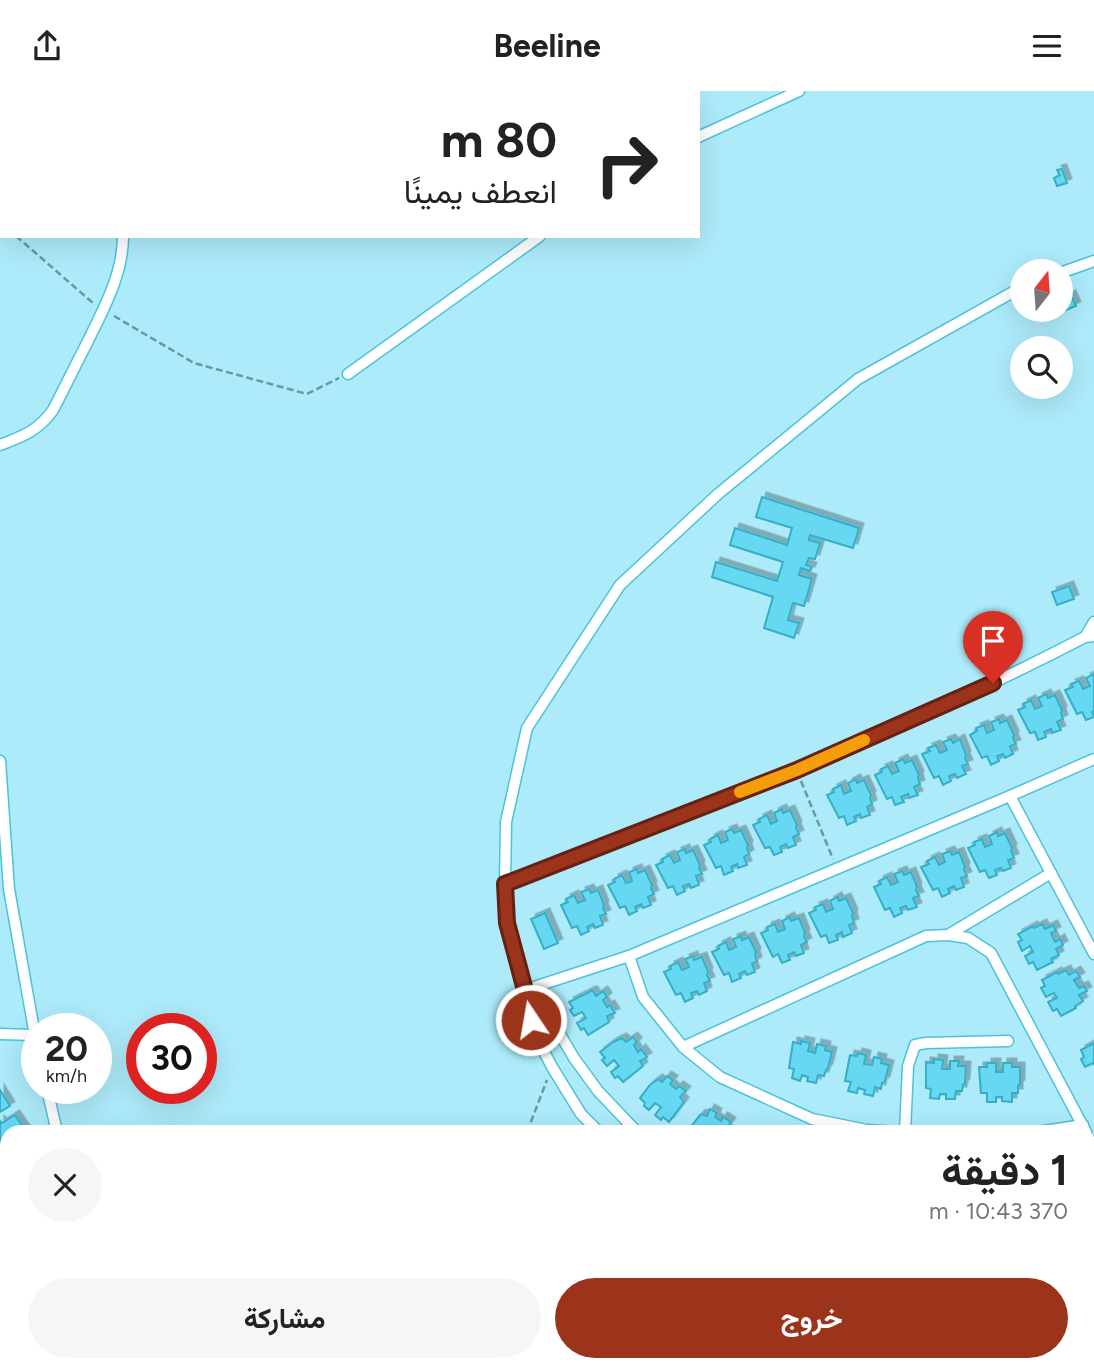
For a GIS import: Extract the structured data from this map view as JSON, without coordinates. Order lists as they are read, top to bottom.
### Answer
{
  "north": "top",
  "page": {
    "header": "Beeline",
    "turn": ["80 m", "انعطف يمينًا"],
    "speed": "20 km/h",
    "limit": "30",
    "heading": ["1 دقيقة", "370 m · 10:43"],
    "buttons": ["خروج", "مشاركة"]
  }
}
